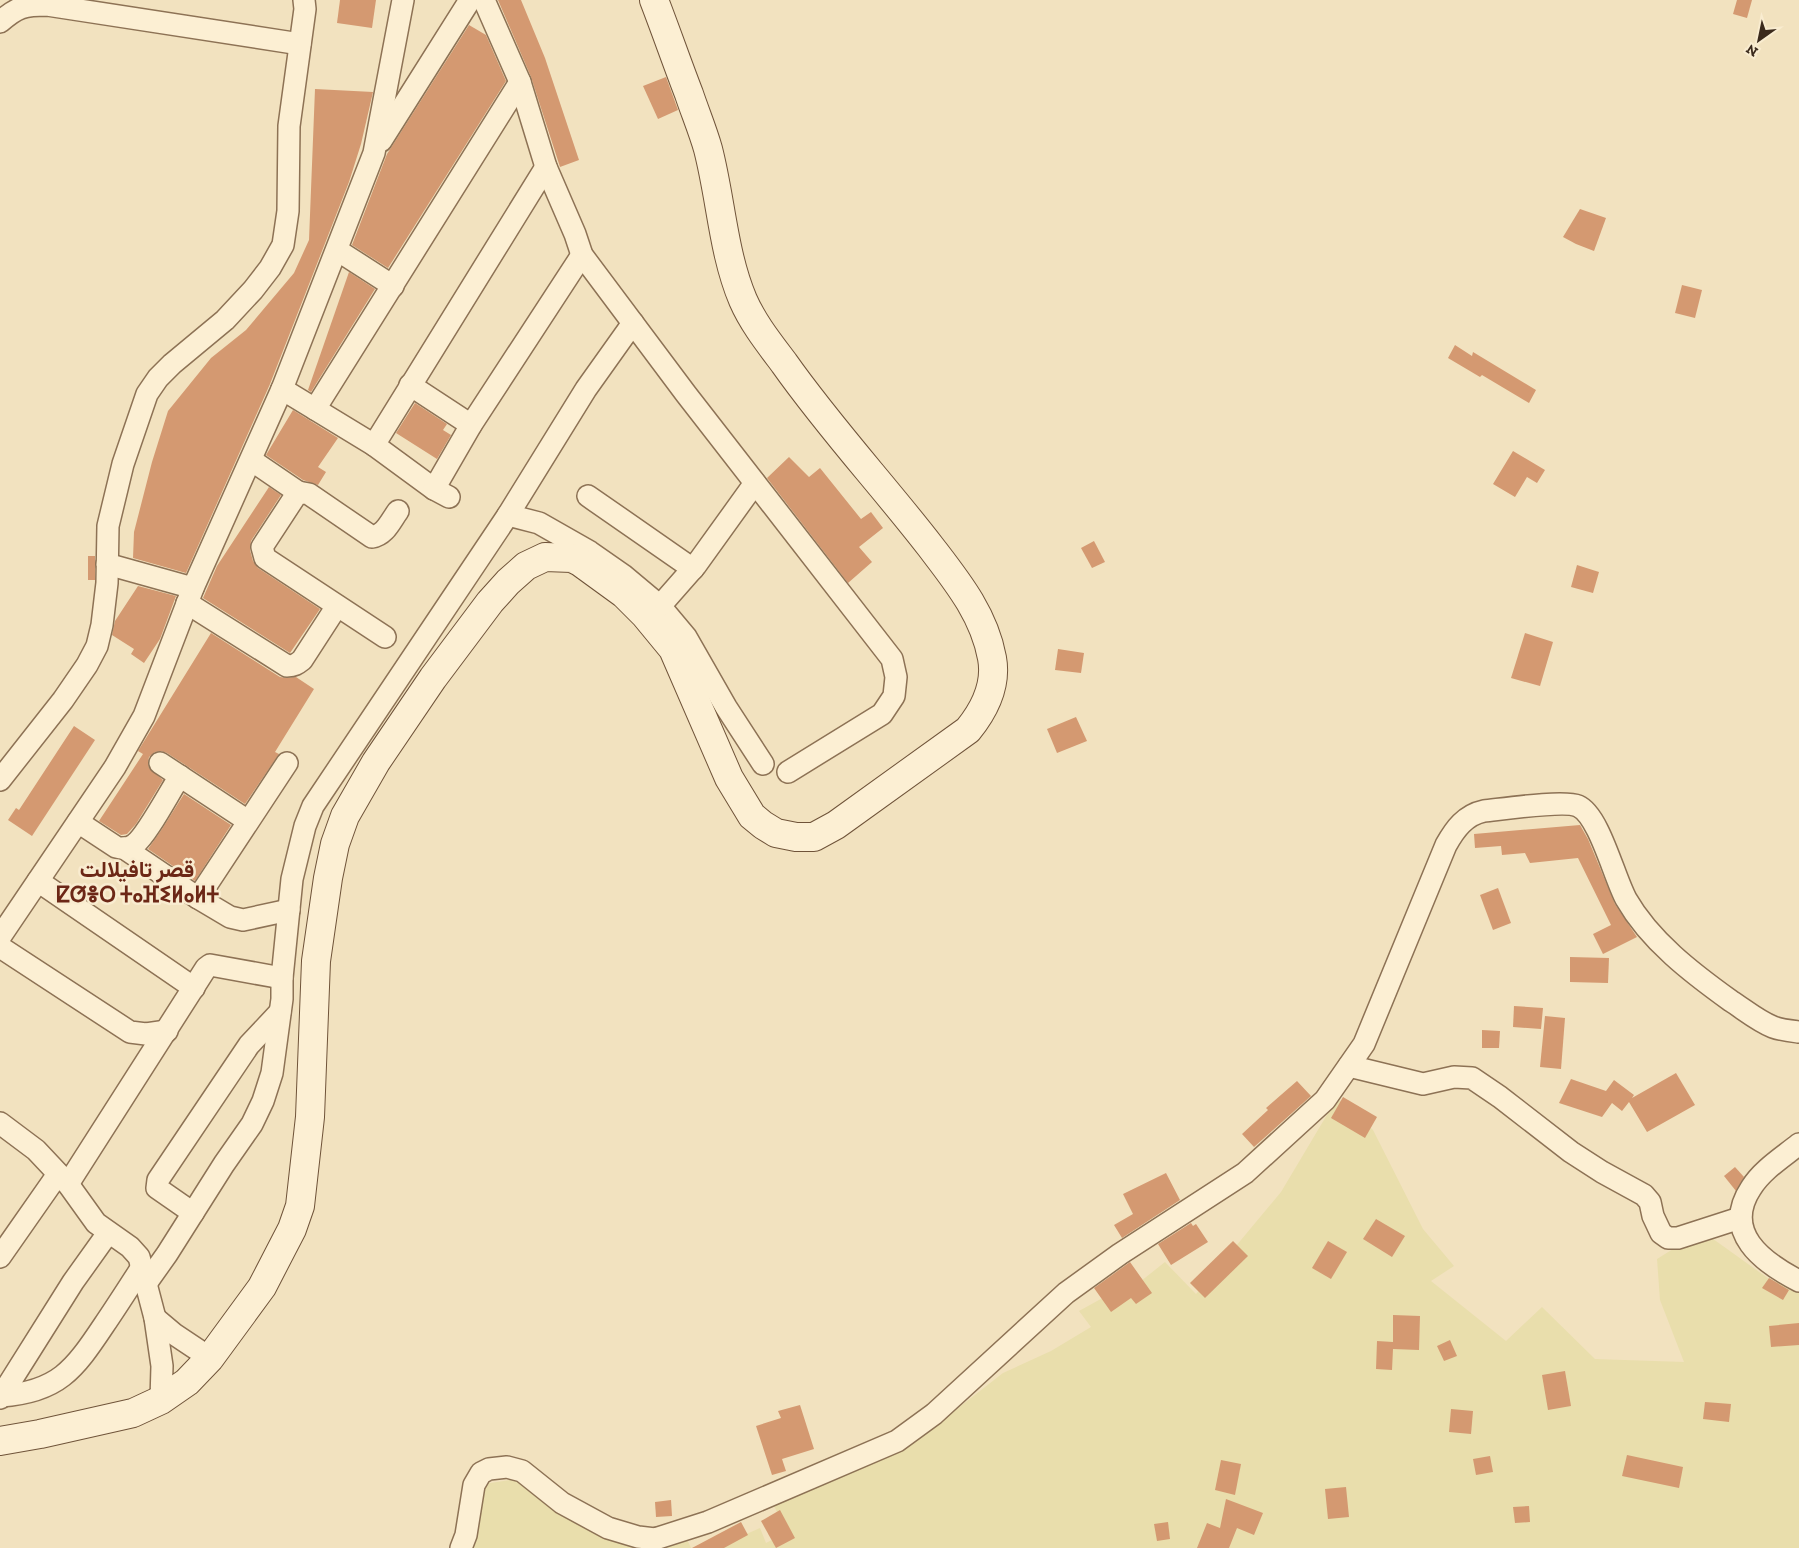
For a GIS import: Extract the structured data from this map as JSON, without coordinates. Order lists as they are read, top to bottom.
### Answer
{
  "districts": ["قصر تافيلالت ⵇⵚⴻⵔ ⵜⴰⴼⵉⵍⴰⵍⵜ"],
  "north": "bottom left"
}
